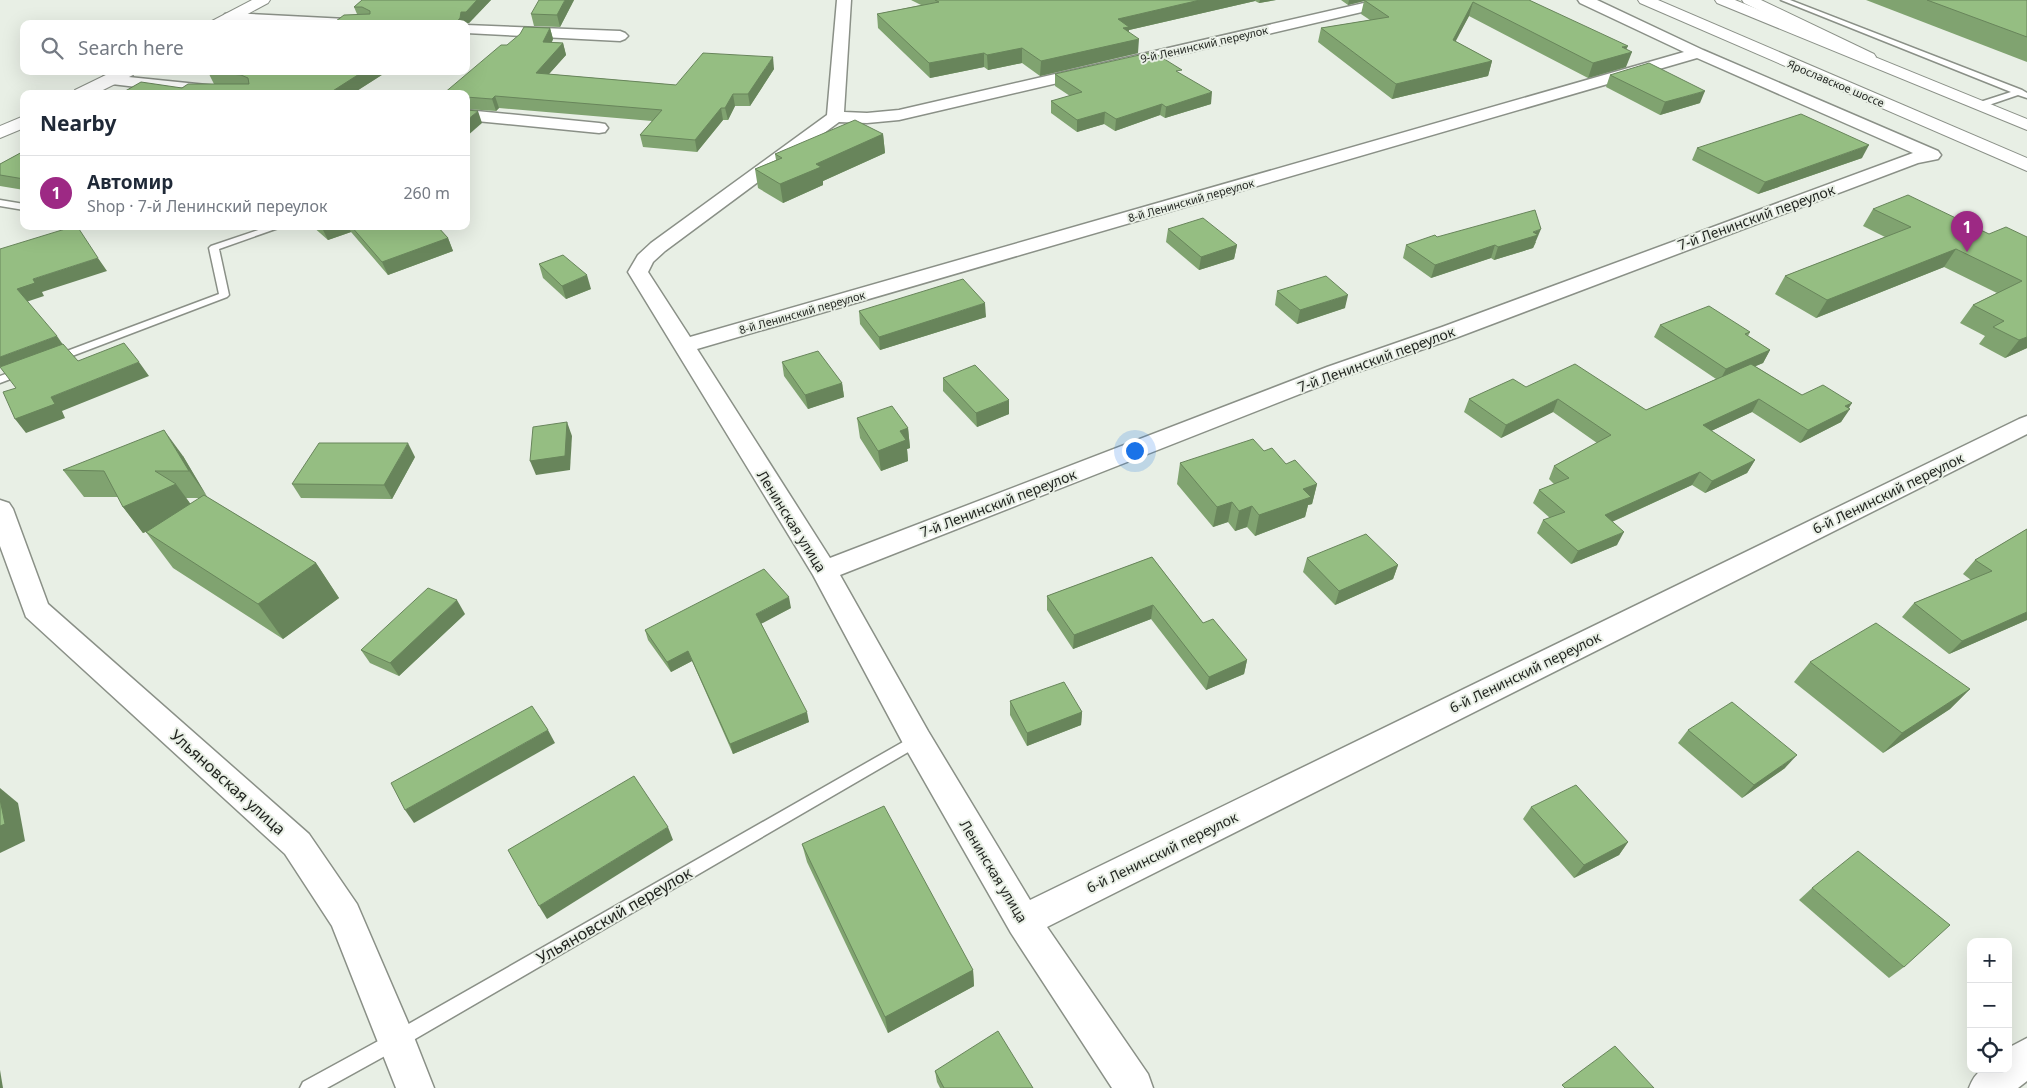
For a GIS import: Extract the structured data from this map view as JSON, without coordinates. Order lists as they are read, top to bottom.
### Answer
{
  "streets": {
    "main road": ["Ярославское шоссе"],
    "street": [
      "9-й Ленинский переулок",
      "8-й Ленинский переулок",
      "7-й Ленинский переулок",
      "6-й Ленинский переулок",
      "Ленинская улица",
      "Ульяновская улица"
    ],
    "lane": ["Ульяновский переулок"]
  },
  "crossings": [
    ["9-й Ленинский переулок", "Ленинская улица"],
    ["8-й Ленинский переулок", "7-й Ленинский переулок"],
    ["8-й Ленинский переулок", "Ленинская улица"],
    ["7-й Ленинский переулок", "Ленинская улица"],
    ["6-й Ленинский переулок", "Ленинская улица"],
    ["Ленинская улица", "Ульяновский переулок"],
    ["Ульяновская улица", "Ульяновский переулок"]
  ],
  "page": {
    "search": "Search here",
    "heading": "Nearby",
    "list": [
      {
        "mark": "1",
        "name": "Автомир",
        "note": "Shop · 7-й Ленинский переулок",
        "value": "260 m"
      }
    ],
    "pins": "1",
    "map_buttons": ["+", "−"]
  }
}
